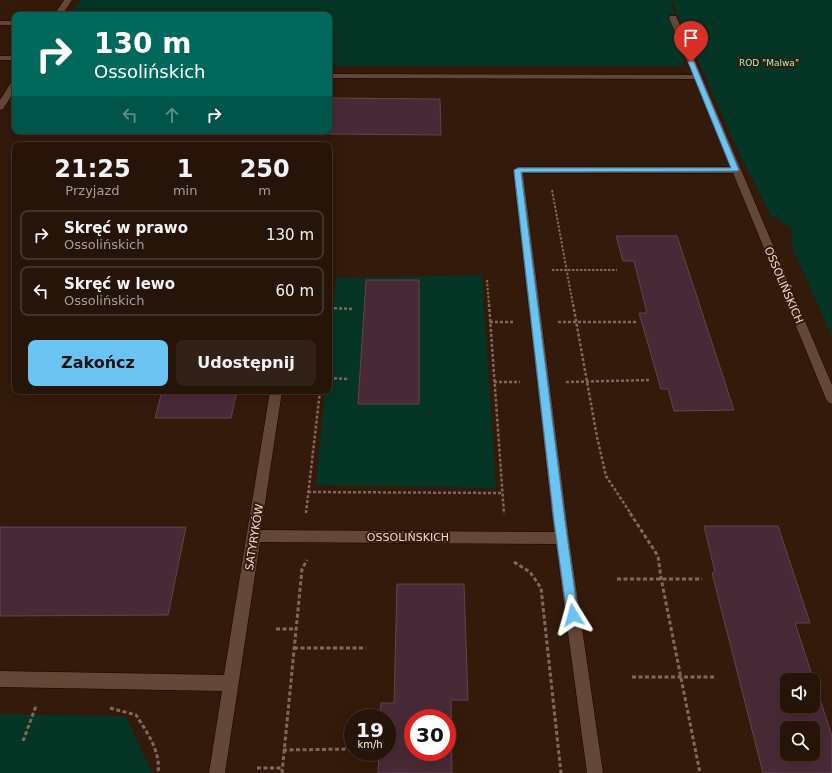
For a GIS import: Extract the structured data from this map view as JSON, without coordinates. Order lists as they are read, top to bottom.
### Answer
{
  "streets": {
    "street": ["OSSOLIŃSKICH", "SATYRYKÓW"]
  },
  "crossings": [
    ["OSSOLIŃSKICH", "SATYRYKÓW"]
  ],
  "parks": ["ROD \"Malwa\""],
  "page": {
    "turn": ["130 m", "Ossolińskich"],
    "eta": [
      "21:25",
      "Przyjazd",
      "1",
      "min",
      "250",
      "m"
    ],
    "list": [
      {
        "name": "Skręć w prawo",
        "note": "Ossolińskich",
        "value": "130 m"
      },
      {
        "name": "Skręć w lewo",
        "note": "Ossolińskich",
        "value": "60 m"
      }
    ],
    "buttons": ["Zakończ", "Udostępnij"],
    "speed": "19 km/h",
    "limit": "30"
  }
}
